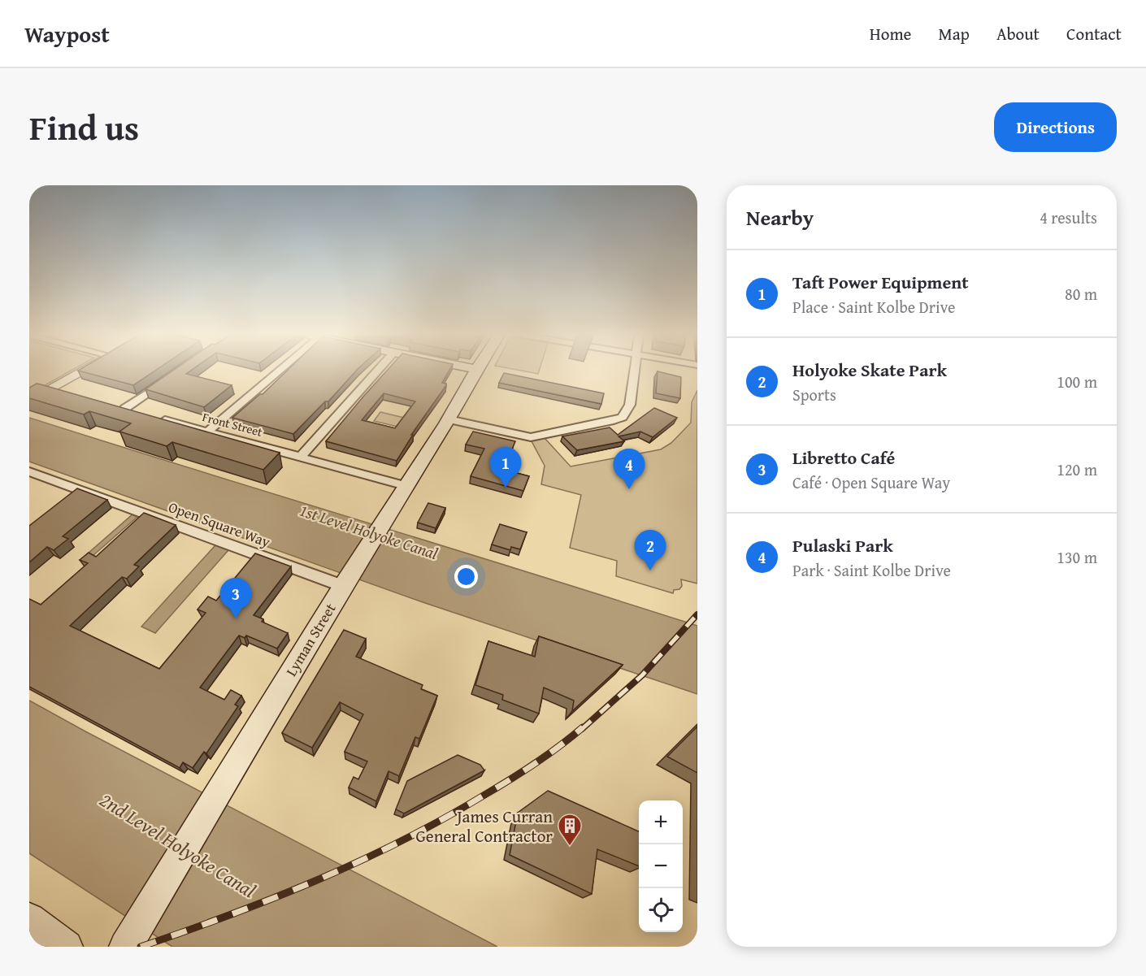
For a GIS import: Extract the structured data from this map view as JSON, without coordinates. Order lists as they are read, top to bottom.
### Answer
{
  "streets": {
    "main road": ["Lyman Street"],
    "street": ["Front Street", "Open Square Way"]
  },
  "crossings": [
    ["Front Street", "Lyman Street"],
    ["Open Square Way", "Lyman Street"]
  ],
  "water": ["1st Level Holyoke Canal", "2nd Level Holyoke Canal"],
  "places": {
    "building": ["James Curran General Contractor"]
  },
  "page": {
    "header": "Waypost",
    "nav": [
      "Home",
      "Map",
      "About",
      "Contact"
    ],
    "title": "Find us",
    "buttons": "Directions",
    "heading": ["Nearby", "4 results"],
    "list": [
      {
        "mark": "1",
        "name": "Taft Power Equipment",
        "note": "Place · Saint Kolbe Drive",
        "value": "80 m"
      },
      {
        "mark": "2",
        "name": "Holyoke Skate Park",
        "note": "Sports",
        "value": "100 m"
      },
      {
        "mark": "3",
        "name": "Libretto Café",
        "note": "Café · Open Square Way",
        "value": "120 m"
      },
      {
        "mark": "4",
        "name": "Pulaski Park",
        "note": "Park · Saint Kolbe Drive",
        "value": "130 m"
      }
    ],
    "pins": [
      "1",
      "4",
      "2",
      "3"
    ],
    "map_buttons": ["+", "−"]
  }
}
